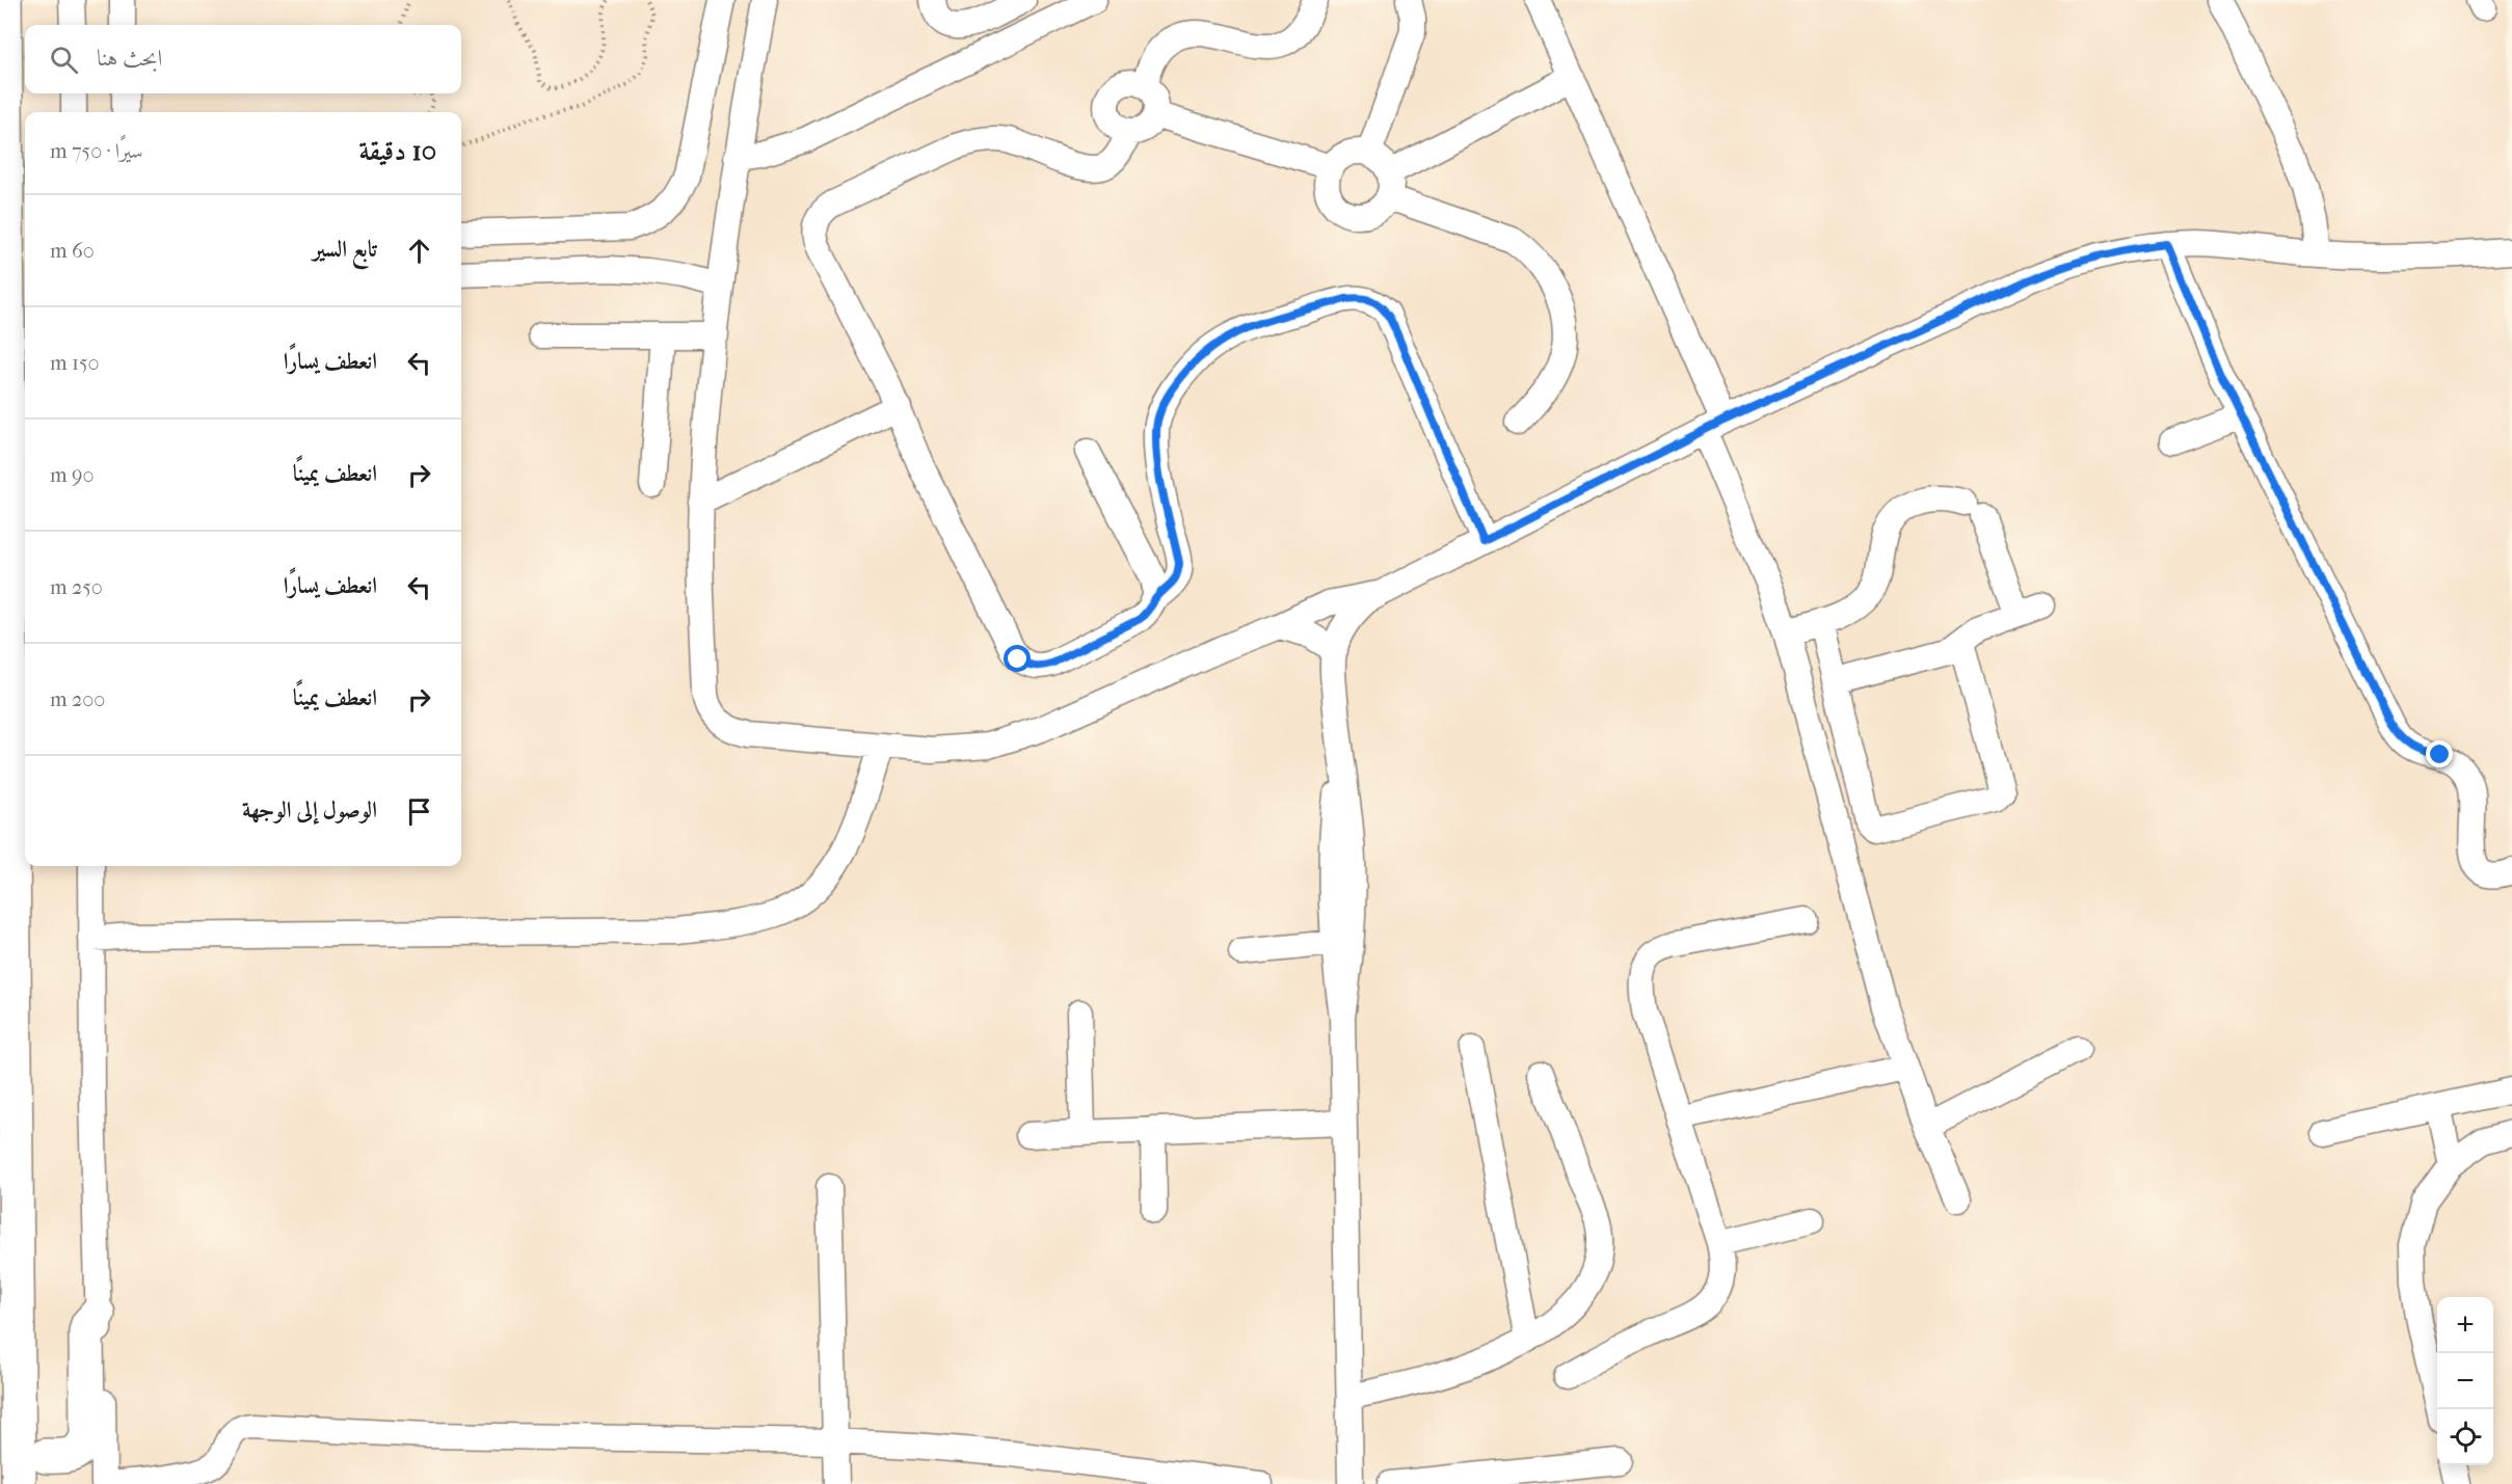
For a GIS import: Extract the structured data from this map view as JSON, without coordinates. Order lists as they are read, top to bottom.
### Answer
{
  "page": {
    "search": "ابحث هنا",
    "heading": ["10 دقيقة", "سيرًا · 750 m"],
    "list": [
      ["تابع السير", "60 m"],
      ["انعطف يسارًا", "150 m"],
      ["انعطف يمينًا", "90 m"],
      ["انعطف يسارًا", "250 m"],
      ["انعطف يمينًا", "200 m"],
      "الوصول إلى الوجهة"
    ],
    "map_buttons": ["+", "−"]
  }
}
